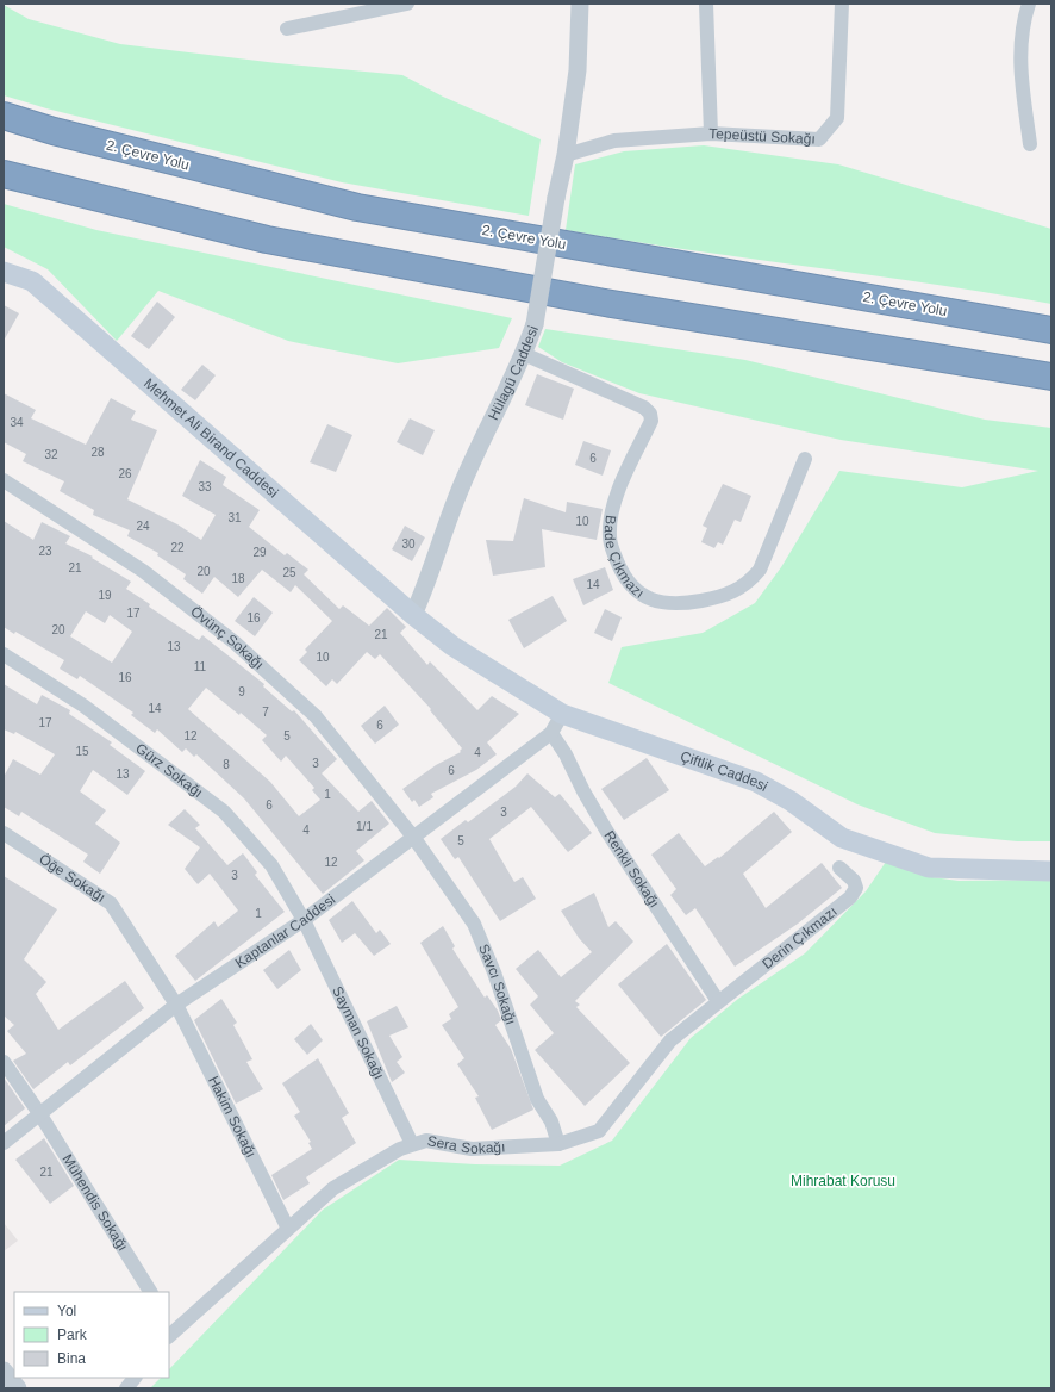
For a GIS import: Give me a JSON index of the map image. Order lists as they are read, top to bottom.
{
  "streets": {
    "highway": ["2. Çevre Yolu"],
    "main road": ["Mehmet Ali Birand Caddesi", "Çiftlik Caddesi"],
    "street": [
      "Tepeüstü Sokağı",
      "Hülagü Caddesi",
      "Bade Çıkmazı",
      "Övünç Sokağı",
      "Gürz Sokağı",
      "Renkli Sokağı",
      "Öḡe Sokağı",
      "Kaptanlar Caddesi",
      "Derin Çıkmazı",
      "Savcı Sokağı",
      "Sayman Sokağı",
      "Hakim Sokağı",
      "Sera Sokağı",
      "Mühendis Sokağı"
    ]
  },
  "crossings": [
    ["Tepeüstü Sokağı", "Hülagü Caddesi"],
    ["Hülagü Caddesi", "Mehmet Ali Birand Caddesi"],
    ["Hülagü Caddesi", "Bade Çıkmazı"],
    ["Hülagü Caddesi", "Çiftlik Caddesi"],
    ["Mehmet Ali Birand Caddesi", "Çiftlik Caddesi"],
    ["Övünç Sokağı", "Kaptanlar Caddesi"],
    ["Övünç Sokağı", "Savcı Sokağı"],
    ["Gürz Sokağı", "Kaptanlar Caddesi"],
    ["Gürz Sokağı", "Sayman Sokağı"],
    ["Çiftlik Caddesi", "Kaptanlar Caddesi"],
    ["Renkli Sokağı", "Kaptanlar Caddesi"],
    ["Renkli Sokağı", "Derin Çıkmazı"],
    ["Renkli Sokağı", "Sera Sokağı"],
    ["Öḡe Sokağı", "Kaptanlar Caddesi"],
    ["Öḡe Sokağı", "Hakim Sokağı"],
    ["Kaptanlar Caddesi", "Savcı Sokağı"],
    ["Kaptanlar Caddesi", "Sayman Sokağı"],
    ["Kaptanlar Caddesi", "Hakim Sokağı"],
    ["Kaptanlar Caddesi", "Mühendis Sokağı"],
    ["Derin Çıkmazı", "Sera Sokağı"],
    ["Savcı Sokağı", "Sera Sokağı"],
    ["Sayman Sokağı", "Sera Sokağı"],
    ["Hakim Sokağı", "Sera Sokağı"]
  ],
  "parks": ["Mihrabat Korusu"],
  "house_numbers": [
    "34",
    "28",
    "32",
    "6",
    "26",
    "33",
    "31",
    "10",
    "24",
    "30",
    "22",
    "23",
    "29",
    "21",
    "20",
    "25",
    "18",
    "14",
    "19",
    "17",
    "16",
    "20",
    "21",
    "13",
    "10",
    "11",
    "16",
    "9",
    "14",
    "7",
    "17",
    "6",
    "12",
    "5",
    "15",
    "4",
    "3",
    "8",
    "6",
    "13",
    "1",
    "6",
    "3",
    "1/1",
    "4",
    "5",
    "12",
    "3",
    "1",
    "21"
  ],
  "legend": ["Yol", "Park", "Bina"]
}
